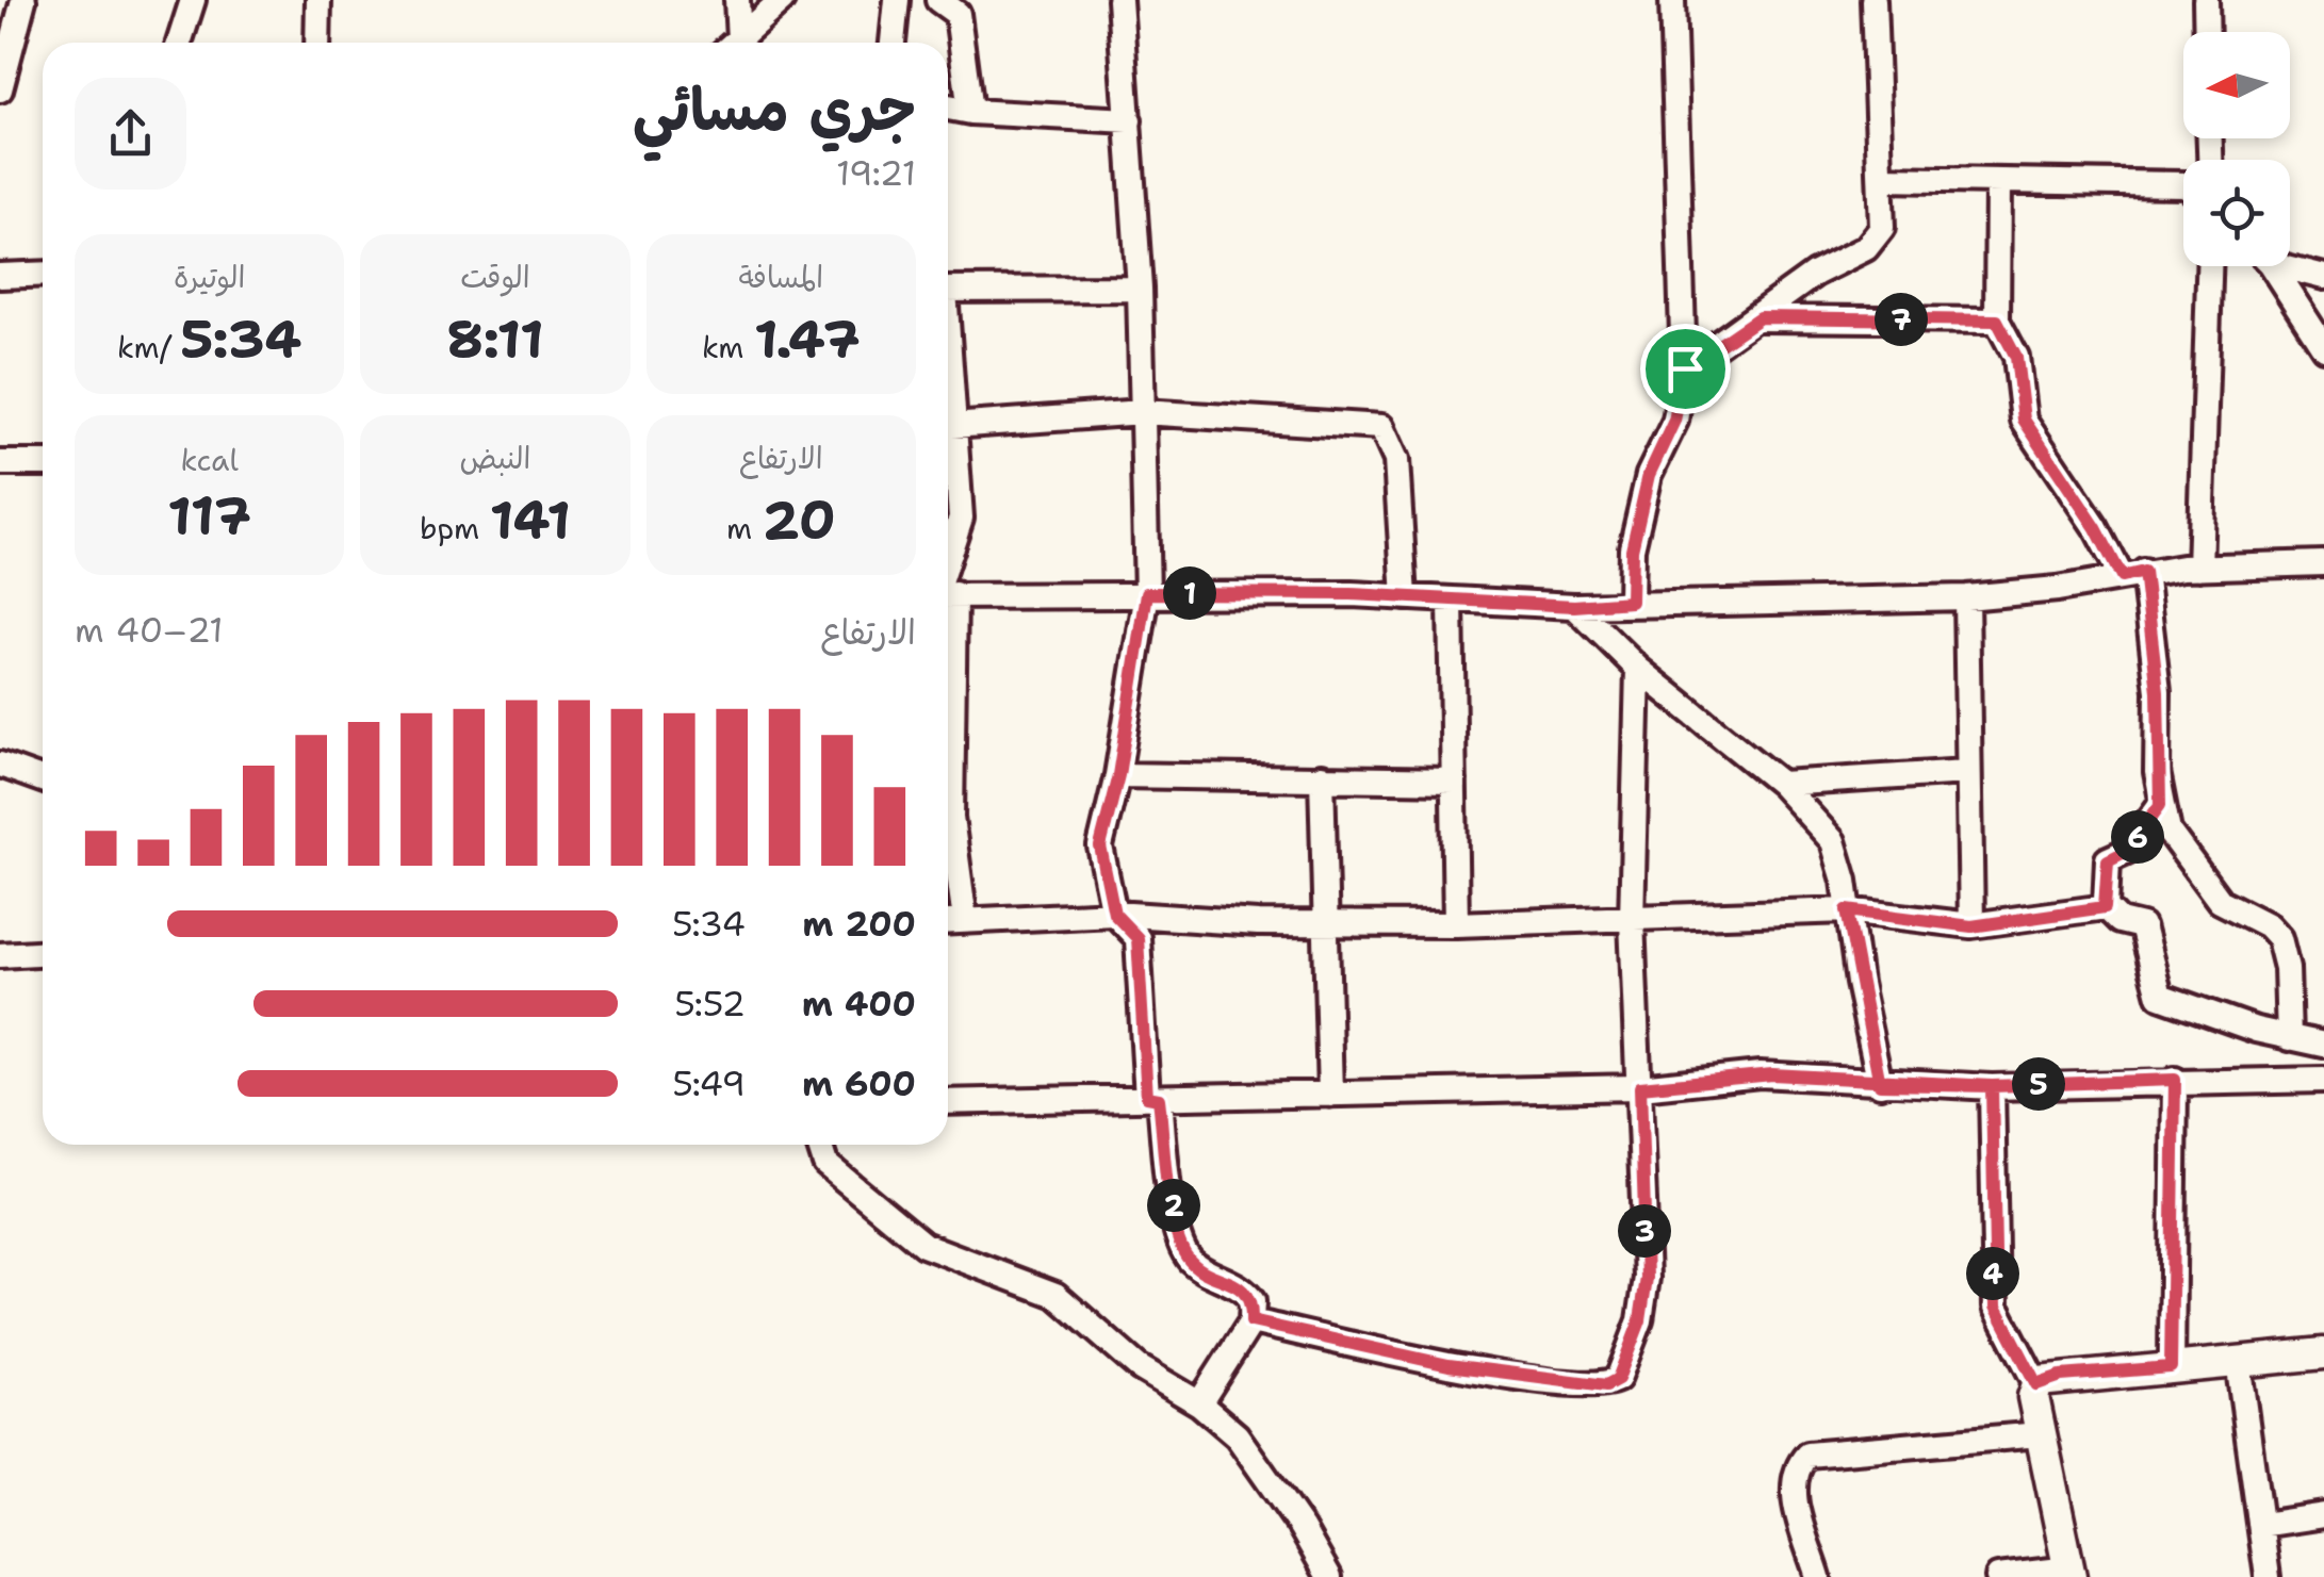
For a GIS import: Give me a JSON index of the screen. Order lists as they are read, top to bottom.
{
  "north": "left",
  "page": {
    "heading": ["جري مسائي", "19:21"],
    "stats": [
      ["المسافة", "1.47 km"],
      ["الوقت", "8:11"],
      ["الوتيرة", "5:34 /km"],
      ["الارتفاع", "20 m"],
      ["النبض", "141 bpm"],
      ["kcal", "117"]
    ],
    "pins": [
      "7",
      "1",
      "6",
      "5",
      "2",
      "3",
      "4"
    ],
    "chart": ["الارتفاع", "21–40 m"],
    "list": [
      {
        "name": "200 m",
        "note": "5:34"
      },
      {
        "name": "400 m",
        "note": "5:52"
      },
      {
        "name": "600 m",
        "note": "5:49"
      }
    ]
  }
}
